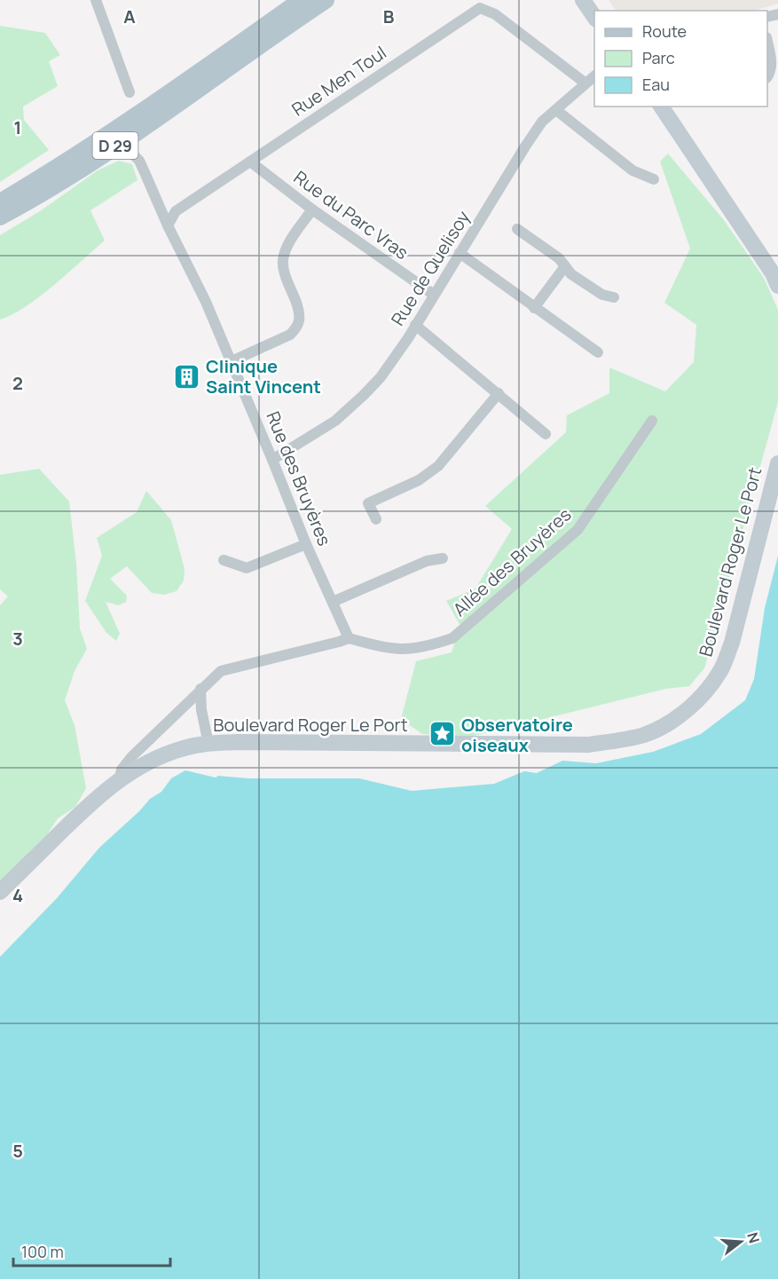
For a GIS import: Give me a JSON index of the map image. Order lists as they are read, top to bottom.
{
  "streets": {
    "main road": ["D 29"],
    "street": [
      "Rue Men Toul",
      "Rue du Parc Vras",
      "Rue de Quelisoy",
      "Rue des Bruyères",
      "Allée des Bruyères",
      "Boulevard Roger Le Port"
    ]
  },
  "crossings": [
    ["Rue Men Toul", "Rue du Parc Vras"],
    ["Rue Men Toul", "Rue de Quelisoy"],
    ["Rue Men Toul", "Rue des Bruyères"],
    ["D 29", "Rue des Bruyères"],
    ["Rue du Parc Vras", "Rue de Quelisoy"],
    ["Rue de Quelisoy", "Rue des Bruyères"],
    ["Rue des Bruyères", "Allée des Bruyères"]
  ],
  "places": {
    "building": ["Clinique Saint Vincent"],
    "place": ["Observatoire oiseaux"]
  },
  "legend": ["Route", "Parc", "Eau"],
  "scale_bar": "100 m",
  "north": "right",
  "grid": {
    "columns": ["A", "B"],
    "rows": [
      "1",
      "2",
      "3",
      "4",
      "5"
    ]
  }
}
